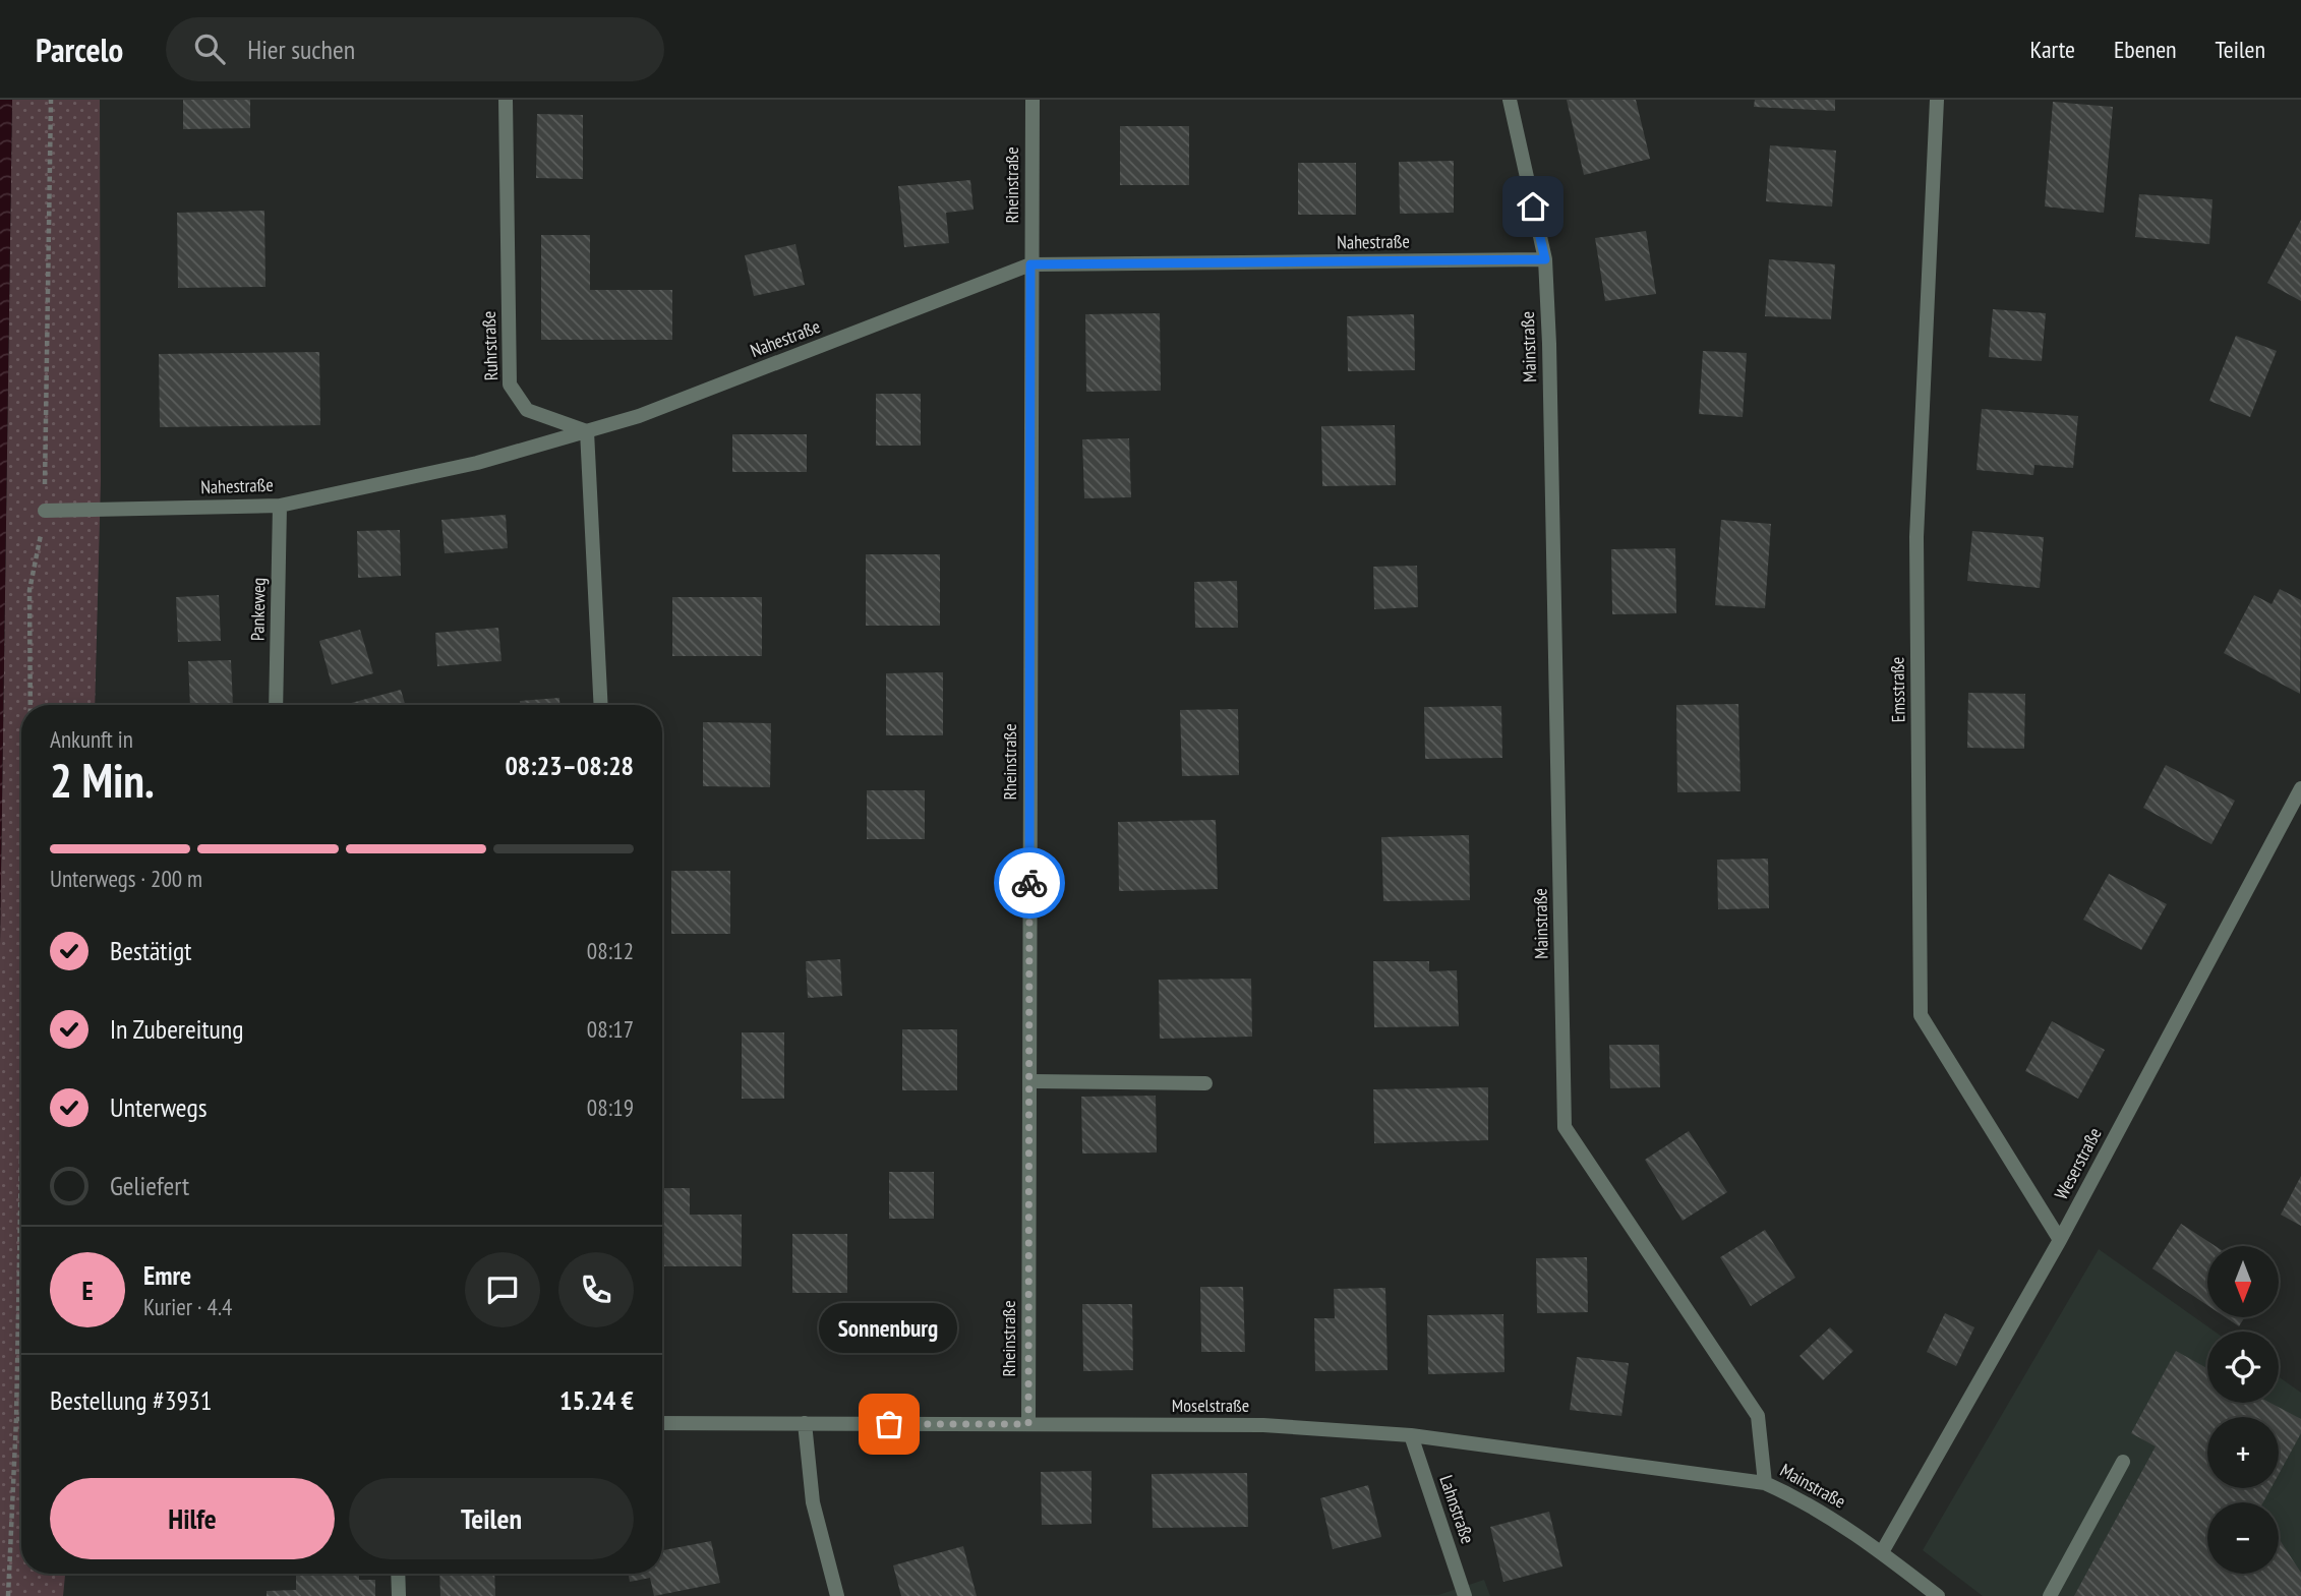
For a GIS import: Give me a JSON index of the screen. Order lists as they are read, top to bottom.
{
  "streets": {
    "street": [
      "Rheinstraße",
      "Nahestraße",
      "Ruhrstraße",
      "Mainstraße",
      "Pankeweg",
      "Emsstraße",
      "Weserstraße",
      "Moselstraße",
      "Lahnstraße"
    ]
  },
  "crossings": [
    ["Rheinstraße", "Nahestraße"],
    ["Rheinstraße", "Moselstraße"],
    ["Nahestraße", "Ruhrstraße"],
    ["Nahestraße", "Mainstraße"],
    ["Nahestraße", "Pankeweg"],
    ["Mainstraße", "Weserstraße"],
    ["Mainstraße", "Moselstraße"],
    ["Emsstraße", "Weserstraße"],
    ["Moselstraße", "Lahnstraße"]
  ],
  "places": ["Sonnenburg"],
  "north": "bottom",
  "page": {
    "header": "Parcelo",
    "search": "Hier suchen",
    "nav": ["Karte", "Ebenen", "Teilen"],
    "heading": ["2 Min.", "Ankunft in", "08:23–08:28"],
    "panel": [
      "Emre",
      "Kurier · 4.4",
      "Bestellung #3931",
      "15.24 €"
    ],
    "bar": "Unterwegs · 200 m",
    "list": [
      ["Bestätigt", "08:12"],
      ["In Zubereitung", "08:17"],
      ["Unterwegs", "08:19"],
      "Geliefert"
    ],
    "map_buttons": ["+", "−"],
    "round": "E",
    "bubble": "Sonnenburg",
    "buttons": ["Hilfe", "Teilen"]
  }
}
